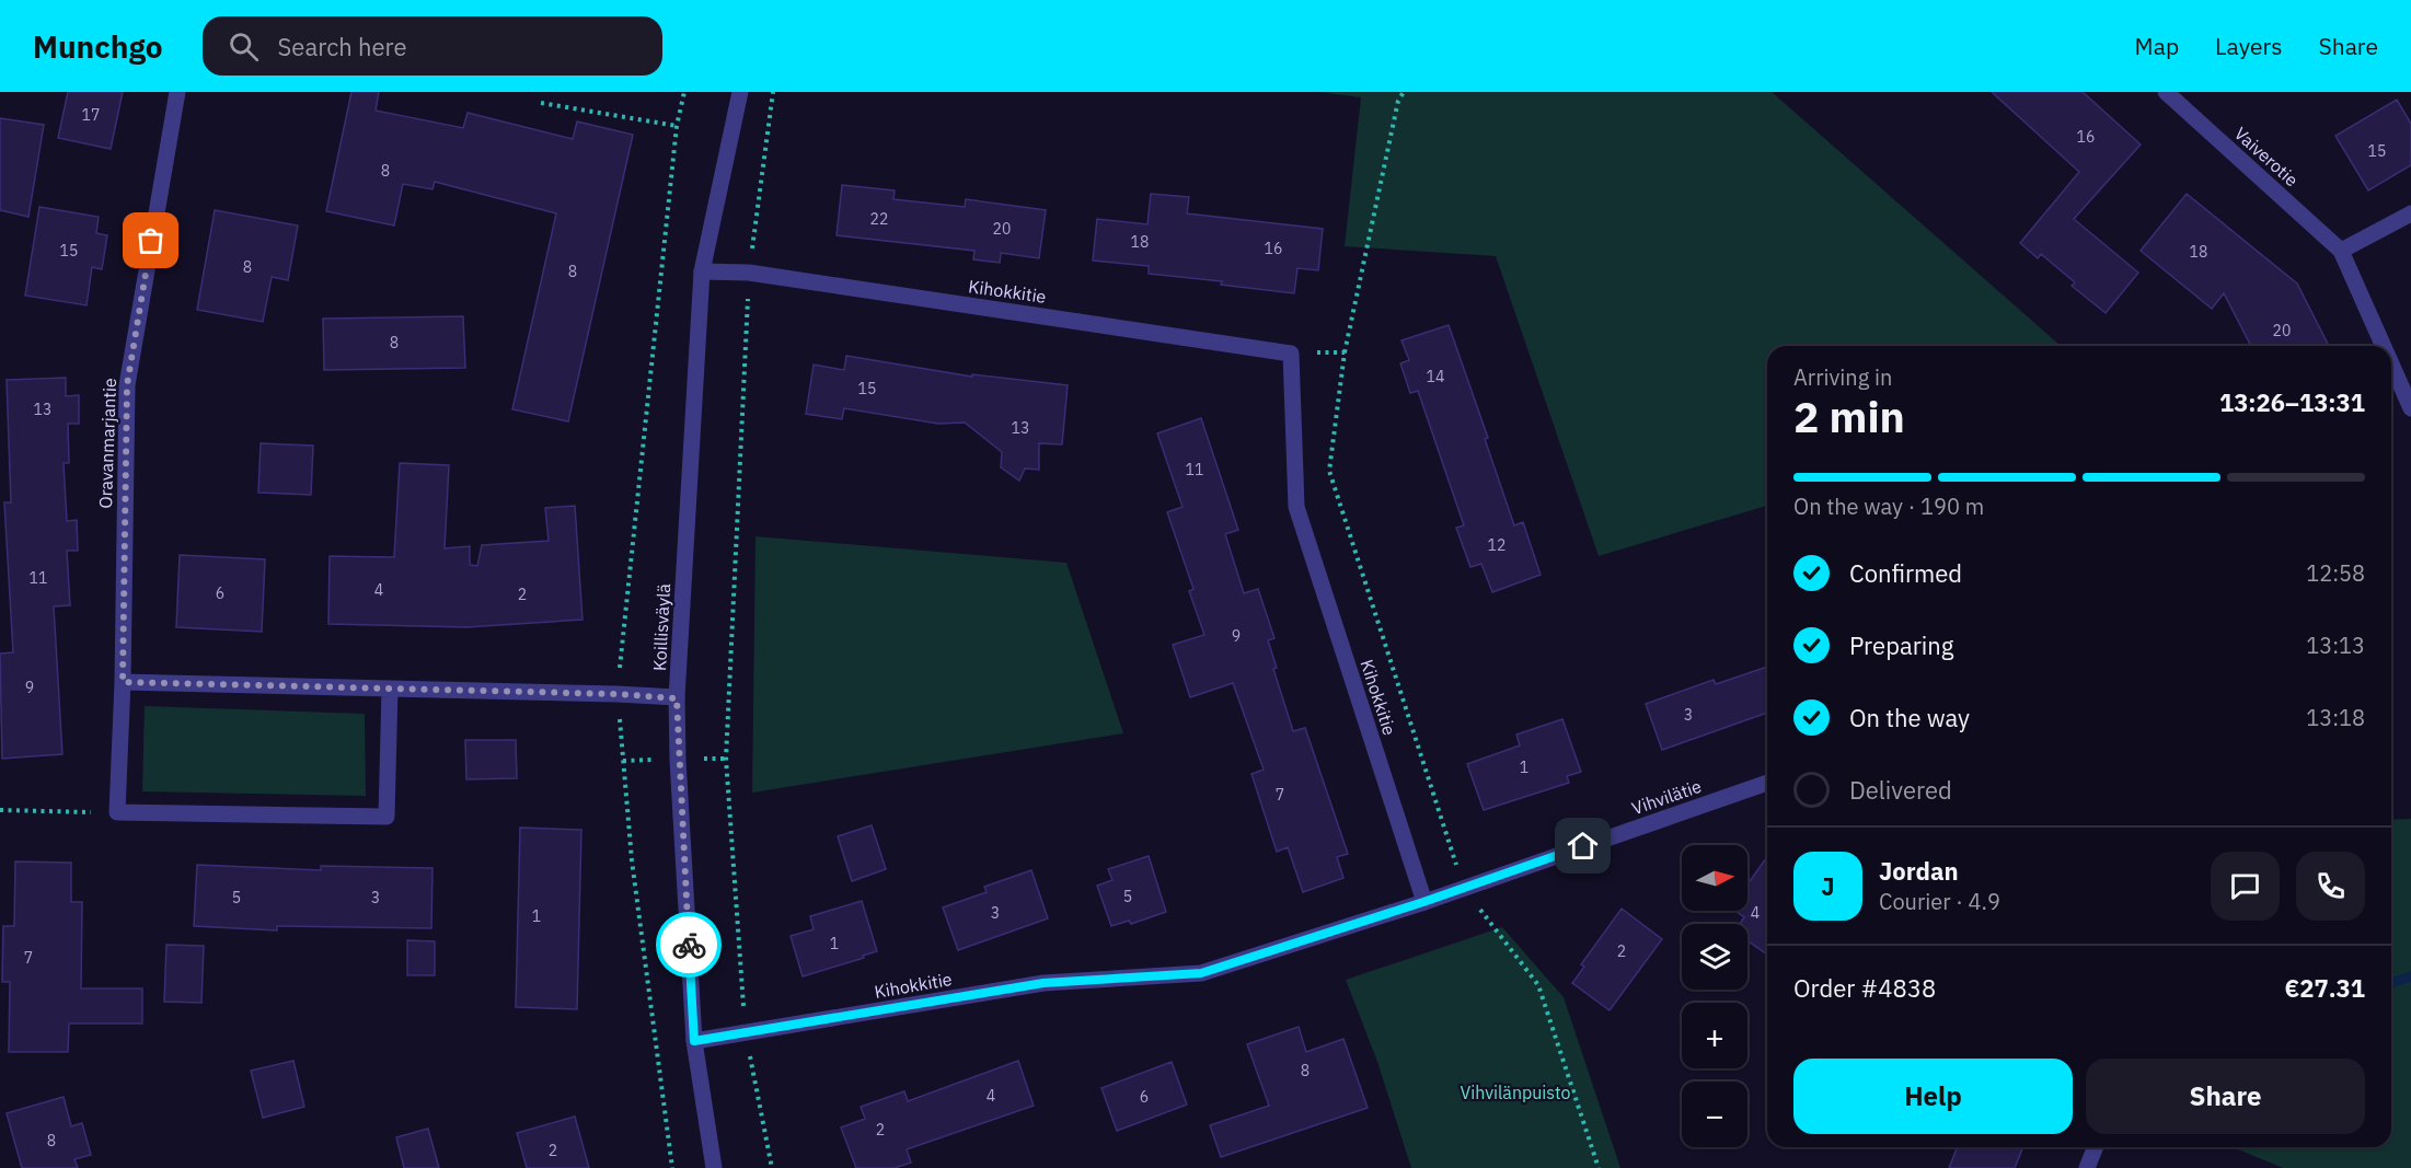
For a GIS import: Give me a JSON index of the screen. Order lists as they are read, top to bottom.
{
  "streets": {
    "street": [
      "Vaiverotie",
      "Kihokkitie",
      "Oravanmarjantie",
      "Koillisväylä",
      "Vihvilätie"
    ]
  },
  "crossings": [
    ["Kihokkitie", "Koillisväylä"],
    ["Kihokkitie", "Vihvilätie"]
  ],
  "parks": ["Vihvilänpuisto"],
  "house_numbers": [
    "17",
    "16",
    "15",
    "8",
    "22",
    "20",
    "18",
    "16",
    "15",
    "18",
    "8",
    "8",
    "20",
    "8",
    "14",
    "15",
    "13",
    "13",
    "11",
    "12",
    "11",
    "4",
    "6",
    "2",
    "9",
    "9",
    "3",
    "1",
    "7",
    "5",
    "5",
    "3",
    "3",
    "4",
    "1",
    "1",
    "2",
    "7",
    "8",
    "4",
    "6",
    "2",
    "8",
    "2"
  ],
  "north": "right",
  "page": {
    "header": "Munchgo",
    "search": "Search here",
    "nav": ["Map", "Layers", "Share"],
    "heading": ["2 min", "Arriving in", "13:26–13:31"],
    "panel": [
      "Jordan",
      "Courier · 4.9",
      "Order #4838",
      "€27.31"
    ],
    "bar": "On the way · 190 m",
    "list": [
      ["Confirmed", "12:58"],
      ["Preparing", "13:13"],
      ["On the way", "13:18"],
      "Delivered"
    ],
    "map_buttons": ["+", "−"],
    "round": "J",
    "buttons": ["Help", "Share"]
  }
}
